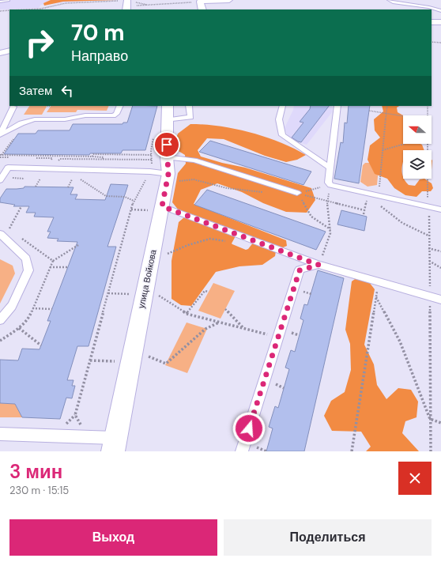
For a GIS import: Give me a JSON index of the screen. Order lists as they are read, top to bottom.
{
  "streets": {
    "street": ["улица Войкова"]
  },
  "north": "left",
  "page": {
    "turn": ["70 m", "Направо"],
    "then": "Затем",
    "heading": ["3 мин", "230 m · 15:15"],
    "buttons": ["Выход", "Поделиться"]
  }
}
